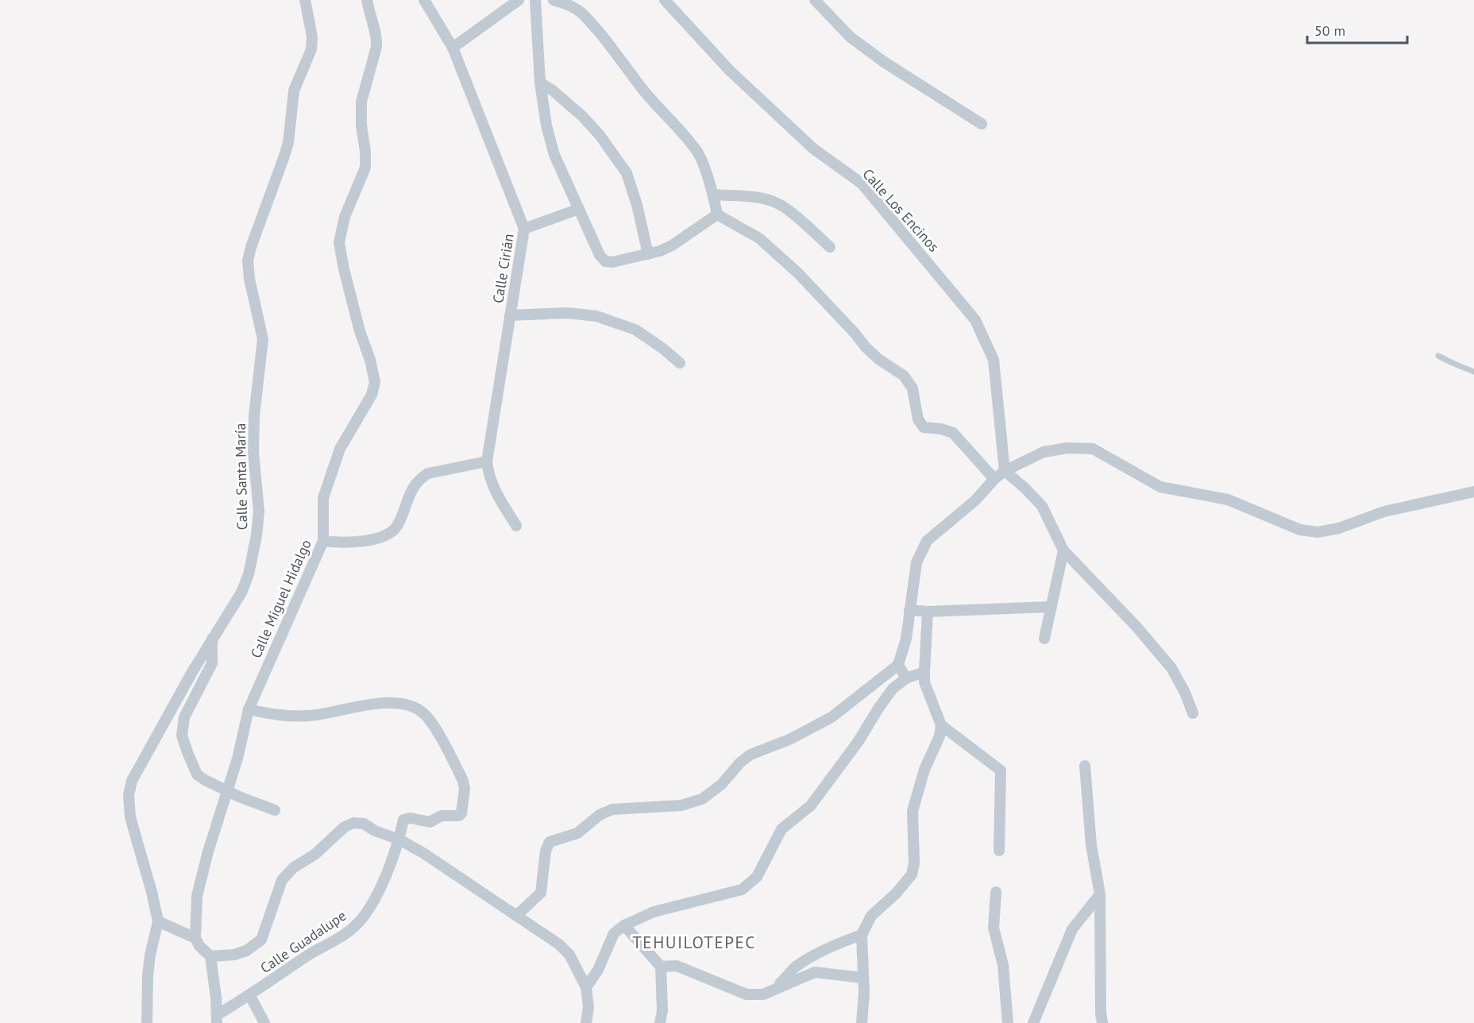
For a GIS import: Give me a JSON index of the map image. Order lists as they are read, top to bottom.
{
  "streets": {
    "street": [
      "Calle Los Encinos",
      "Calle Cirián",
      "Calle Santa María",
      "Calle Miguel Hidalgo",
      "Calle Guadalupe"
    ]
  },
  "crossings": [
    ["Calle Miguel Hidalgo", "Calle Guadalupe"]
  ],
  "districts": ["TEHUILOTEPEC"],
  "scale_bar": "50 m"
}
